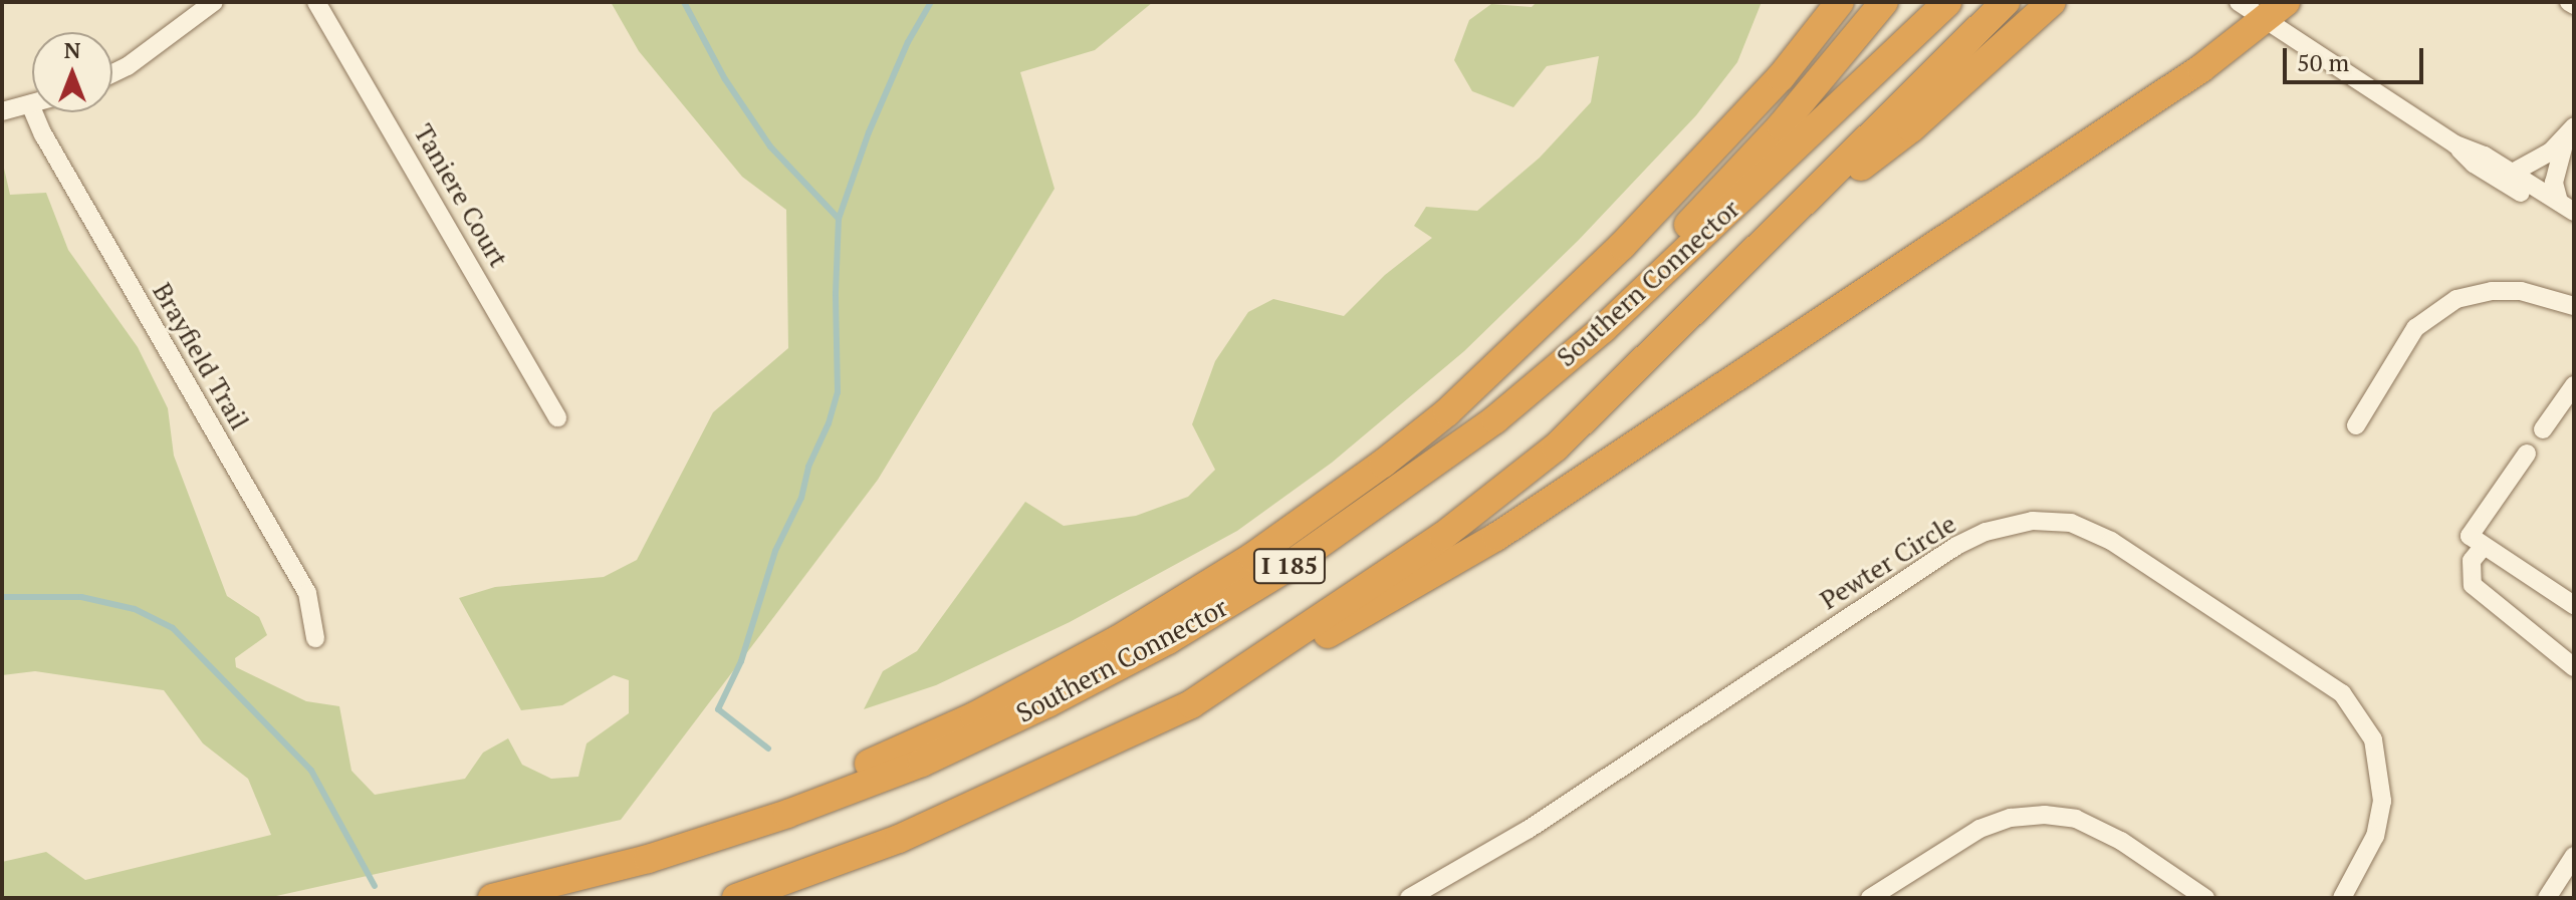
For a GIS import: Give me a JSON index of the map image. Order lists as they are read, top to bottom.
{
  "streets": {
    "highway": ["Southern Connector", "I 185"],
    "street": ["Taniere Court", "Brayfield Trail", "Pewter Circle"]
  },
  "scale_bar": "50 m",
  "north": "top"
}
